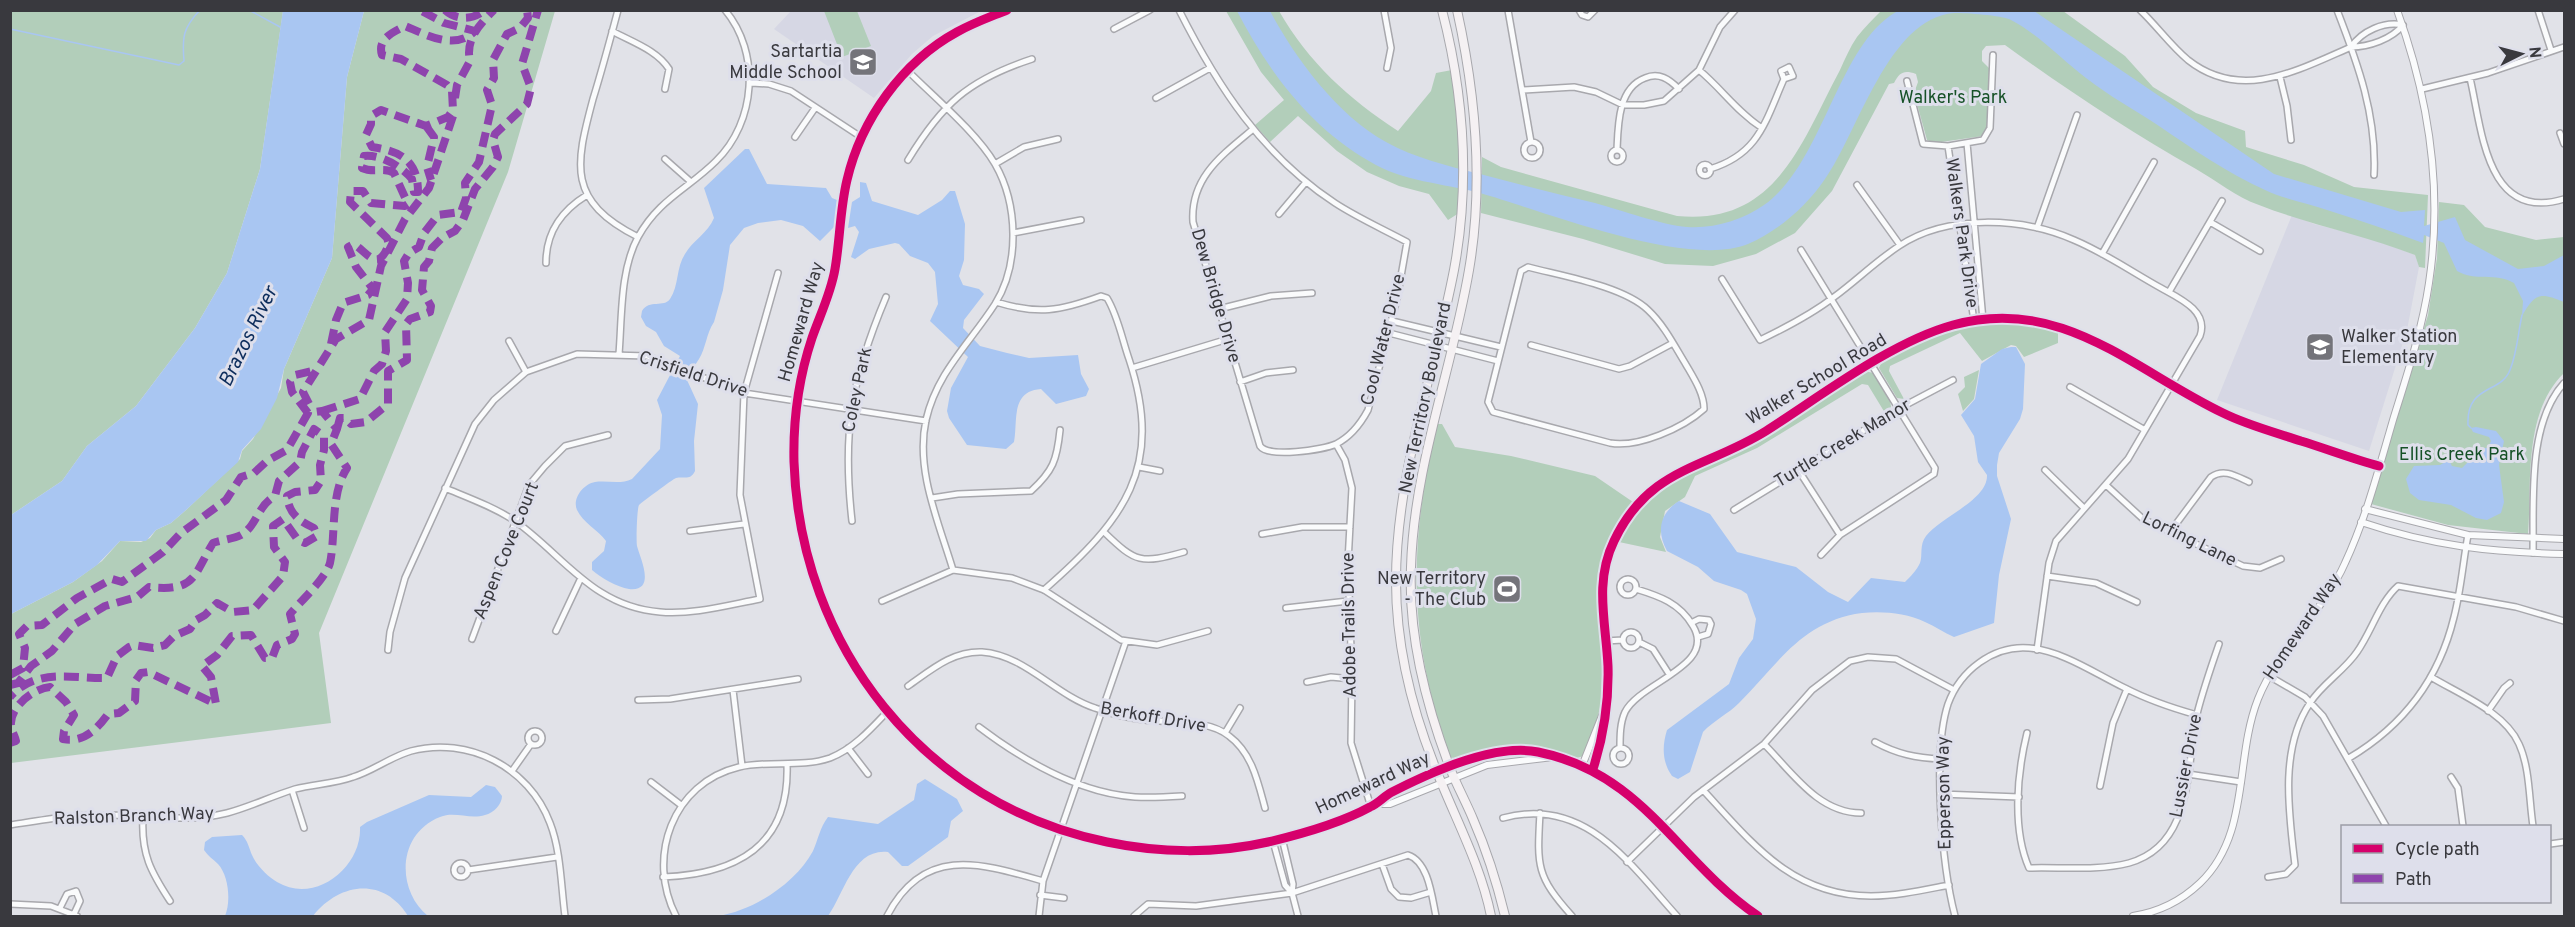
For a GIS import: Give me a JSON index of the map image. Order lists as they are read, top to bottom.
{
  "streets": {
    "main road": ["New Territory Boulevard"],
    "street": [
      "Walkers Park Drive",
      "Dew Bridge Drive",
      "Homeward Way",
      "Cool Water Drive",
      "Crisfield Drive",
      "Walker School Road",
      "Coley Park",
      "Turtle Creek Manor",
      "Lorfing Lane",
      "Aspen Cove Court",
      "Adobe Trails Drive",
      "Berkoff Drive",
      "Lussier Drive",
      "Epperson Way",
      "Ralston Branch Way"
    ]
  },
  "crossings": [
    ["Walkers Park Drive", "Walker School Road"],
    ["Dew Bridge Drive", "Cool Water Drive"],
    ["Homeward Way", "Crisfield Drive"],
    ["Homeward Way", "Walker School Road"],
    ["Homeward Way", "New Territory Boulevard"],
    ["Homeward Way", "Adobe Trails Drive"],
    ["Cool Water Drive", "Adobe Trails Drive"],
    ["Crisfield Drive", "Coley Park"],
    ["Lussier Drive", "Epperson Way"]
  ],
  "water": ["Brazos River"],
  "parks": ["Walker's Park", "Ellis Creek Park"],
  "places": {
    "school or university": ["Sartartia Middle School", "Walker Station Elementary"],
    "sports": ["New Territory - The Club"]
  },
  "legend": ["Cycle path", "Path"],
  "north": "right"
}
